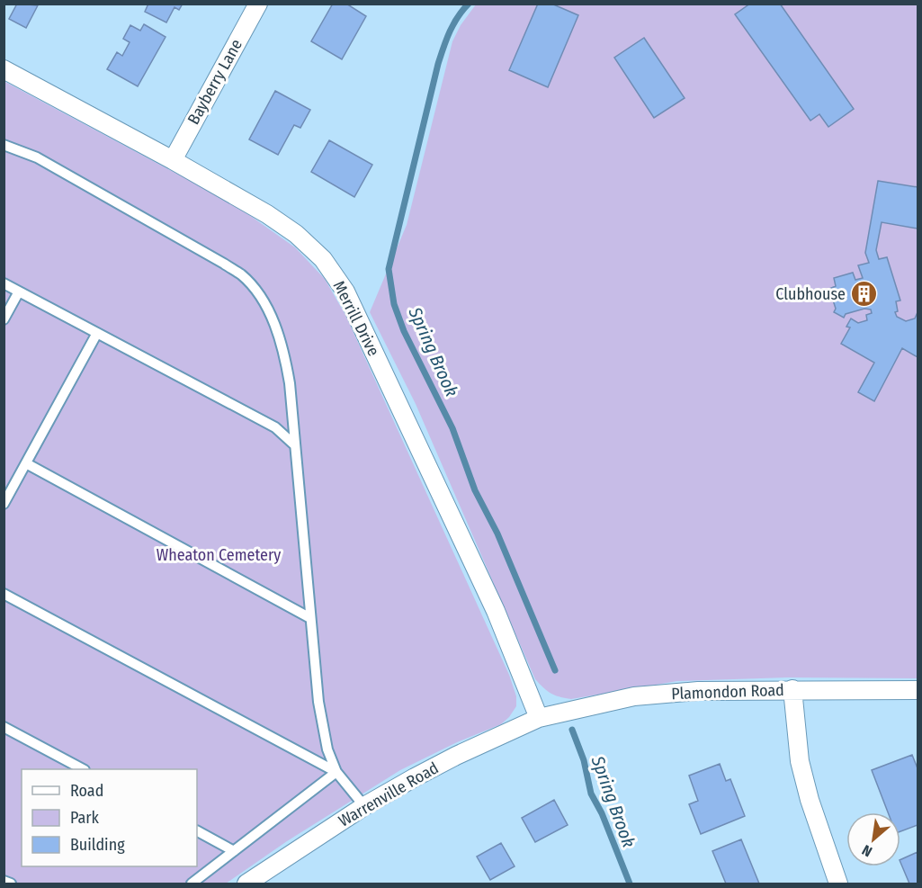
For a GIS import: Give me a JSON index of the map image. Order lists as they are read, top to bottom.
{
  "streets": {
    "street": [
      "Bayberry Lane",
      "Merrill Drive",
      "Plamondon Road",
      "Warrenville Road"
    ]
  },
  "crossings": [
    ["Bayberry Lane", "Merrill Drive"],
    ["Merrill Drive", "Plamondon Road"],
    ["Merrill Drive", "Warrenville Road"],
    ["Plamondon Road", "Warrenville Road"]
  ],
  "water": ["Spring Brook"],
  "parks": ["Wheaton Cemetery"],
  "places": {
    "building": ["Clubhouse"]
  },
  "legend": ["Road", "Park", "Building"],
  "north": "bottom left"
}
